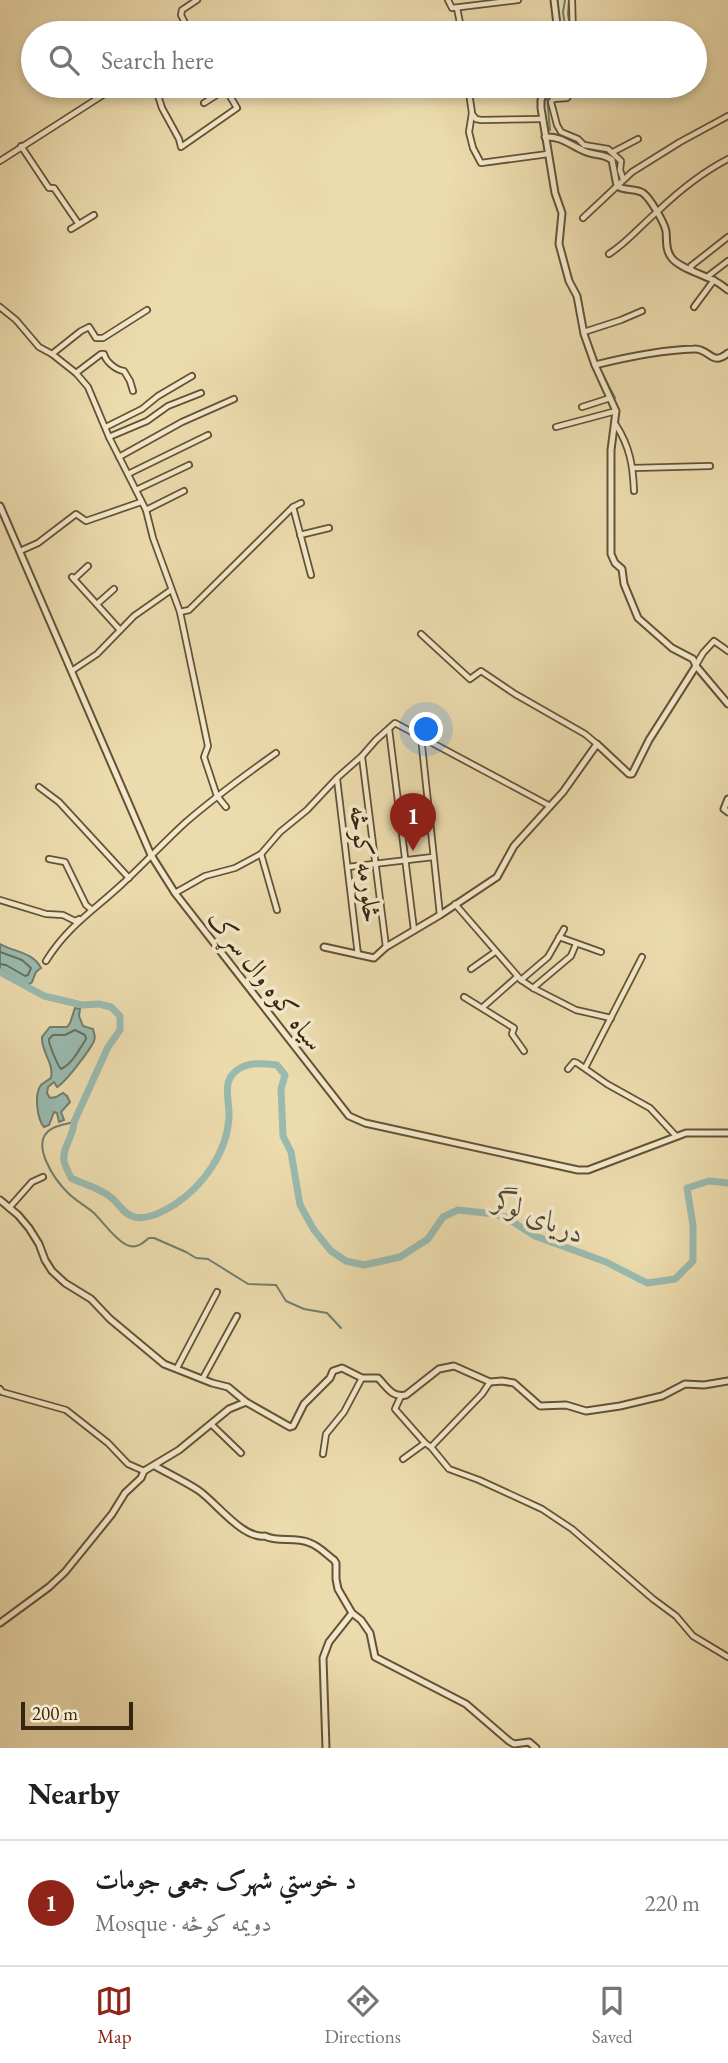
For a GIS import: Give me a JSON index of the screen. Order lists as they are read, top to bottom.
{
  "streets": {
    "street": ["څلورمه کوڅه", "سیاه کوه وال سړک"]
  },
  "water": ["دریای لوگر"],
  "scale_bar": "200 m",
  "page": {
    "search": "Search here",
    "pins": "1",
    "scale": "200 m",
    "heading": "Nearby",
    "list": [
      {
        "mark": "1",
        "name": "د خوستي شهرک جمعی جومات",
        "note": "Mosque · دویمه کوڅه",
        "value": "220 m"
      }
    ],
    "nav": ["Map", "Directions", "Saved"]
  }
}
